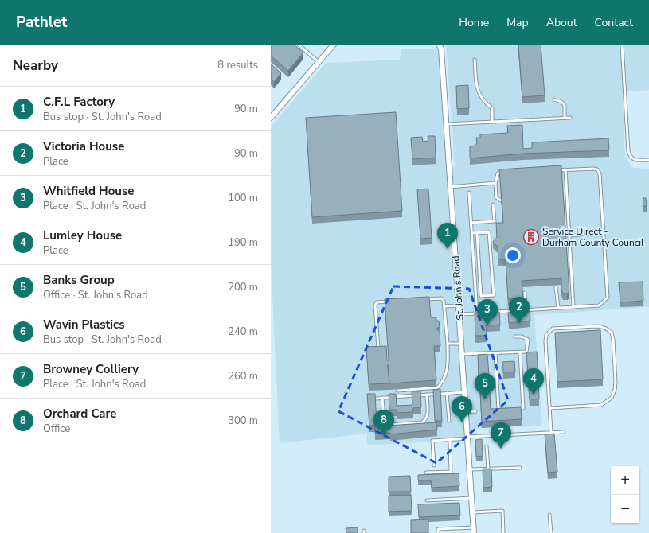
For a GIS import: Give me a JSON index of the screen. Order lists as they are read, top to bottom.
{
  "streets": {
    "street": ["St. John's Road"]
  },
  "places": {
    "building": ["Service Direct - Durham County Council"]
  },
  "page": {
    "header": "Pathlet",
    "nav": [
      "Home",
      "Map",
      "About",
      "Contact"
    ],
    "heading": ["Nearby", "8 results"],
    "list": [
      {
        "mark": "1",
        "name": "C.F.L Factory",
        "note": "Bus stop · St. John's Road",
        "value": "90 m"
      },
      {
        "mark": "2",
        "name": "Victoria House",
        "note": "Place",
        "value": "90 m"
      },
      {
        "mark": "3",
        "name": "Whitfield House",
        "note": "Place · St. John's Road",
        "value": "100 m"
      },
      {
        "mark": "4",
        "name": "Lumley House",
        "note": "Place",
        "value": "190 m"
      },
      {
        "mark": "5",
        "name": "Banks Group",
        "note": "Office · St. John's Road",
        "value": "200 m"
      },
      {
        "mark": "6",
        "name": "Wavin Plastics",
        "note": "Bus stop · St. John's Road",
        "value": "240 m"
      },
      {
        "mark": "7",
        "name": "Browney Colliery",
        "note": "Place · St. John's Road",
        "value": "260 m"
      },
      {
        "mark": "8",
        "name": "Orchard Care",
        "note": "Office",
        "value": "300 m"
      }
    ],
    "pins": [
      "1",
      "2",
      "3",
      "4",
      "5",
      "6",
      "8",
      "7"
    ],
    "map_buttons": ["+", "−"]
  }
}
